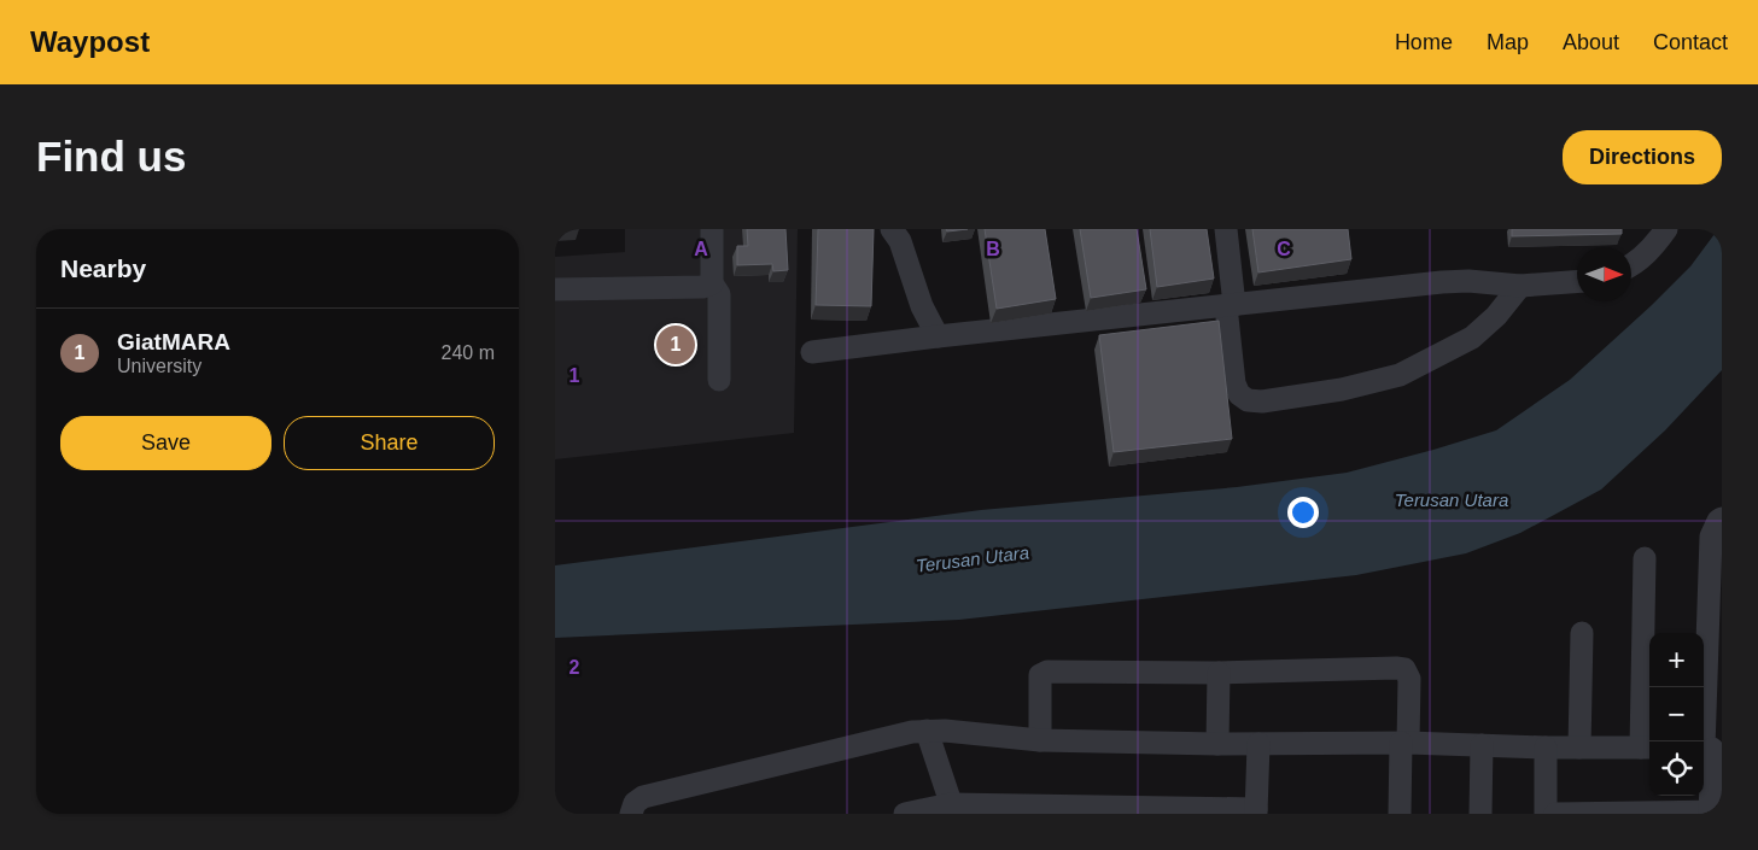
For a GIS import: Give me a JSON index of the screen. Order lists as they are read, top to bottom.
{
  "water": ["Terusan Utara"],
  "north": "right",
  "page": {
    "header": "Waypost",
    "nav": [
      "Home",
      "Map",
      "About",
      "Contact"
    ],
    "buttons": [
      "Directions",
      ["Save", "Share"]
    ],
    "title": "Find us",
    "heading": "Nearby",
    "list": [
      {
        "mark": "1",
        "name": "GiatMARA",
        "note": "University",
        "value": "240 m"
      }
    ],
    "pins": "1",
    "map_buttons": ["+", "−"]
  },
  "grid": {
    "columns": ["A", "B", "C"],
    "rows": ["1", "2"]
  }
}
